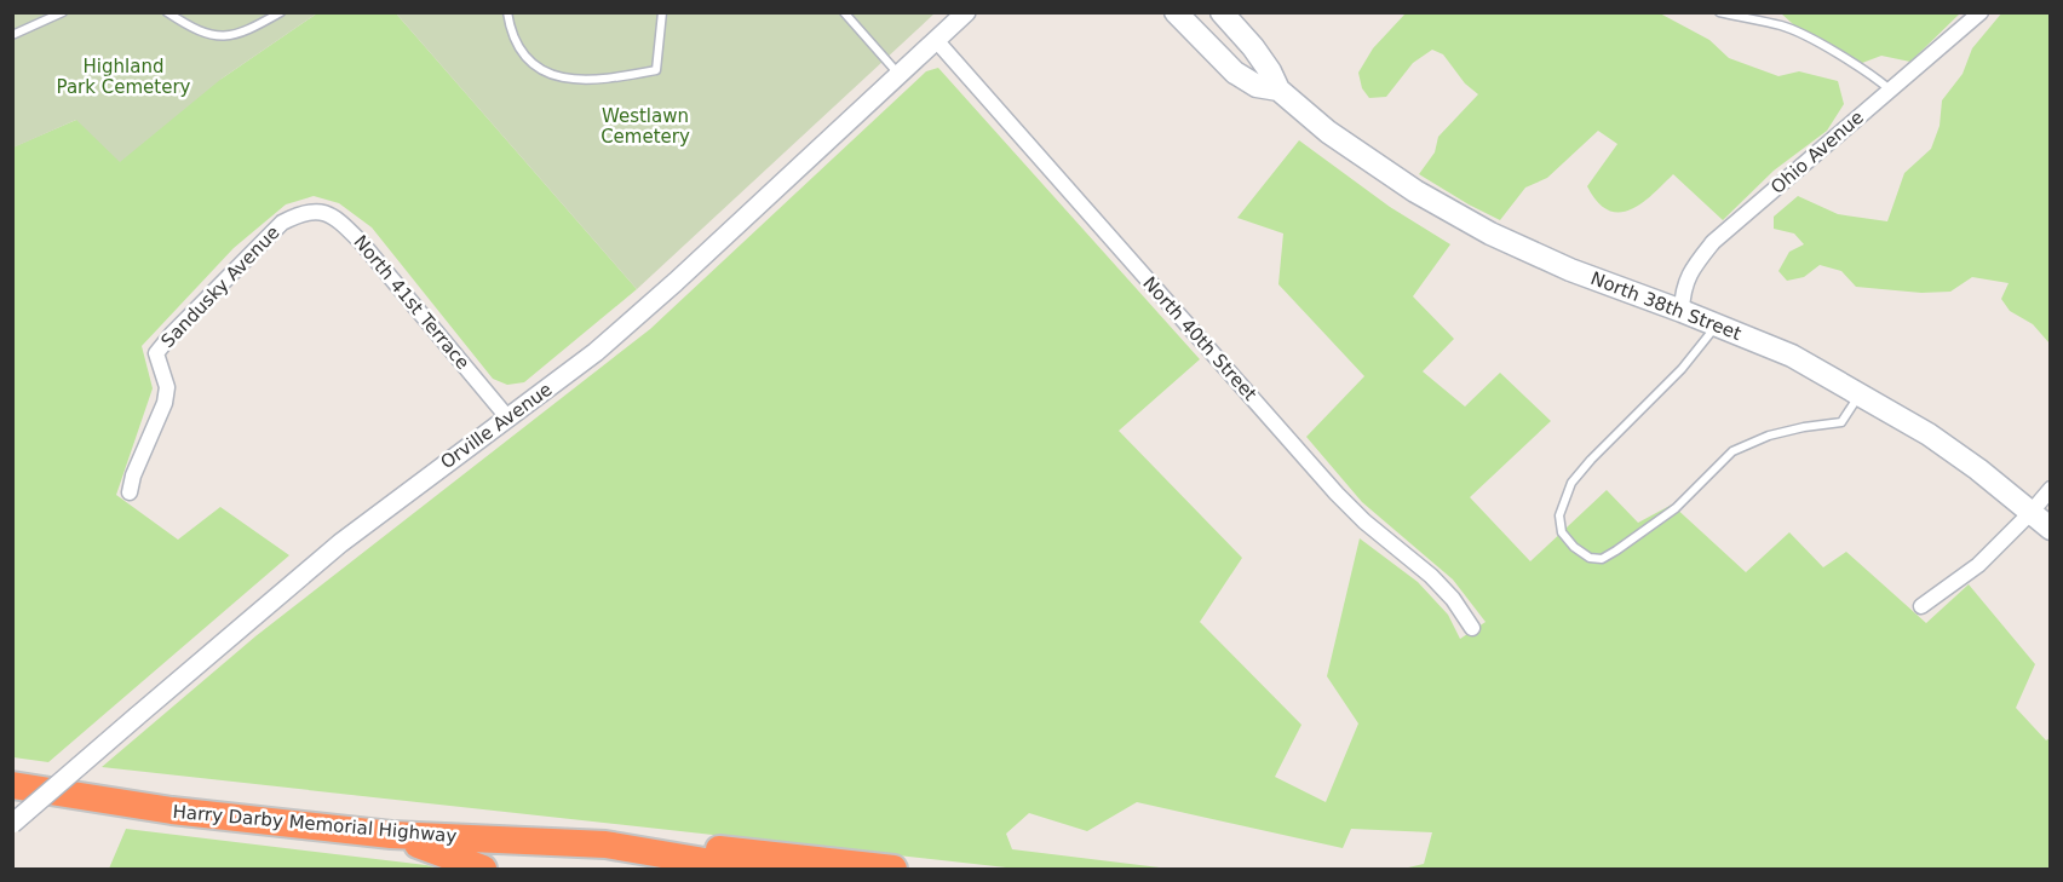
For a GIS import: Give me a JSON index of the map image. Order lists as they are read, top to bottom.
{
  "streets": {
    "highway": ["Harry Darby Memorial Highway"],
    "main road": ["North 38th Street"],
    "street": [
      "Ohio Avenue",
      "Sandusky Avenue",
      "North 41st Terrace",
      "North 40th Street",
      "Orville Avenue"
    ]
  },
  "crossings": [
    ["Ohio Avenue", "North 38th Street"],
    ["Sandusky Avenue", "North 41st Terrace"],
    ["North 41st Terrace", "Orville Avenue"],
    ["North 40th Street", "Orville Avenue"]
  ],
  "parks": ["Highland Park Cemetery", "Westlawn Cemetery"]
}
